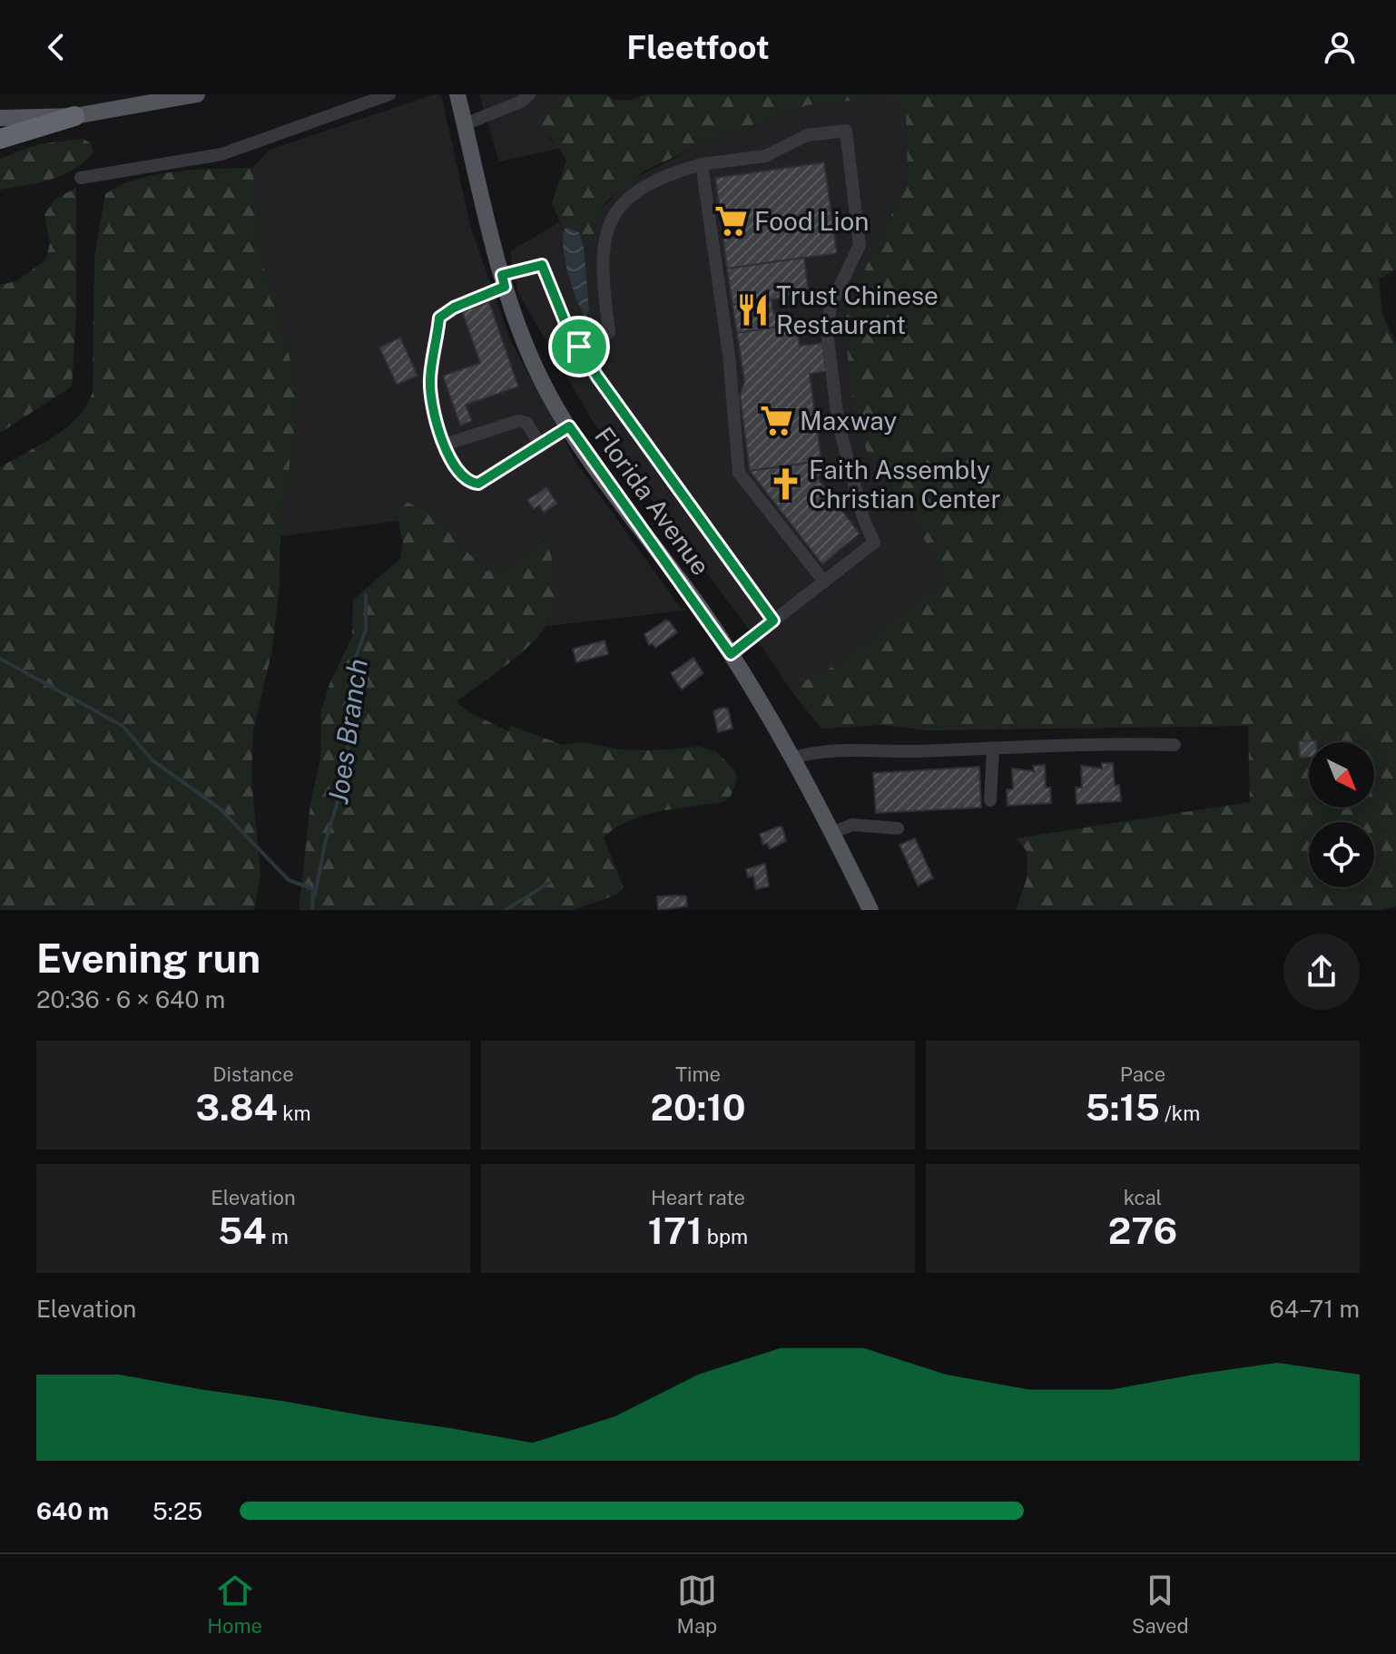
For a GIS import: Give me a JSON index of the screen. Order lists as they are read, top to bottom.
{
  "streets": {
    "main road": ["Florida Avenue"]
  },
  "water": ["Joes Branch"],
  "places": {
    "supermarket": ["Food Lion", "Maxway"],
    "restaurant": ["Trust Chinese Restaurant"],
    "church": ["Faith Assembly Christian Center"]
  },
  "north": "bottom right",
  "page": {
    "header": "Fleetfoot",
    "heading": ["Evening run", "20:36 · 6 × 640 m"],
    "stats": [
      ["Distance", "3.84 km"],
      ["Time", "20:10"],
      ["Pace", "5:15 /km"],
      ["Elevation", "54 m"],
      ["Heart rate", "171 bpm"],
      ["kcal", "276"]
    ],
    "chart": ["Elevation", "64–71 m"],
    "list": [
      {
        "name": "640 m",
        "note": "5:25"
      }
    ],
    "tabs": ["Home", "Map", "Saved"]
  }
}
